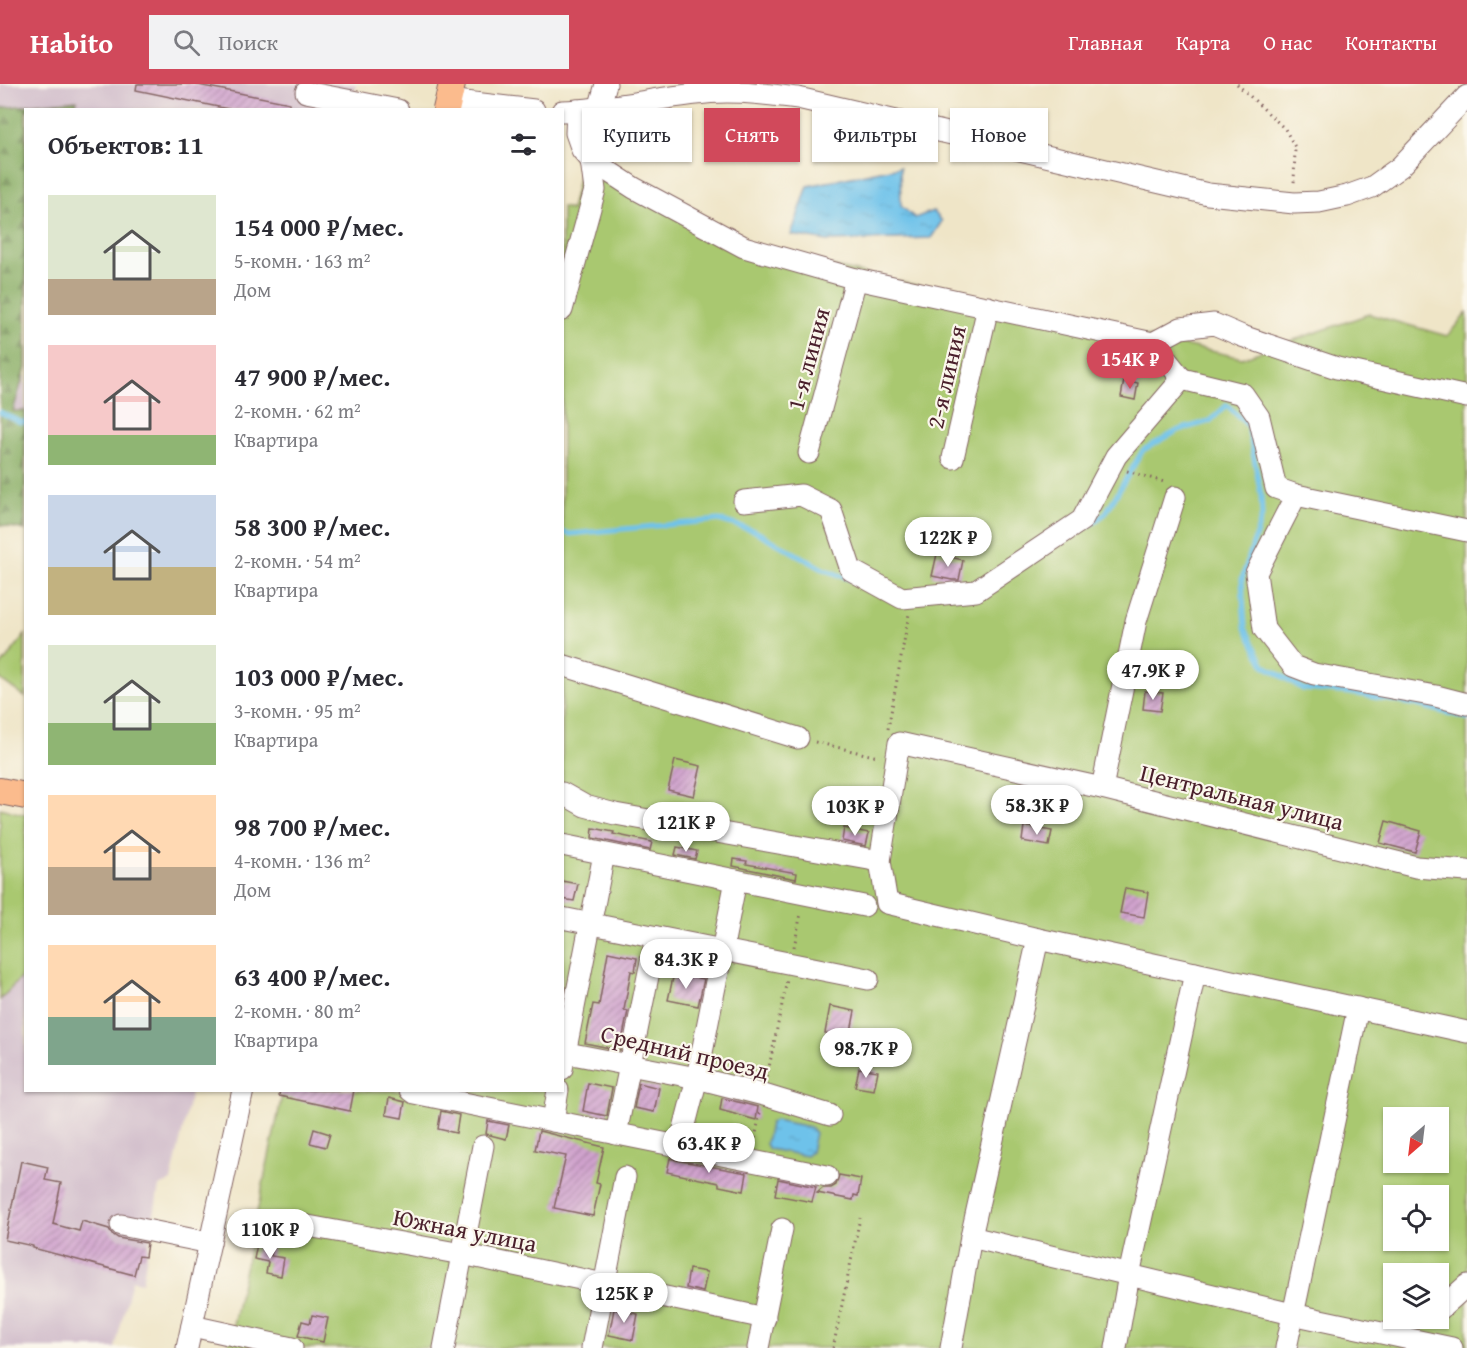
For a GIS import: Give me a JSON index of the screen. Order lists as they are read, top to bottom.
{
  "streets": {
    "street": [
      "1-я линия",
      "2-я линия",
      "Центральная улица",
      "Средний проезд",
      "Южная улица"
    ]
  },
  "north": "bottom left",
  "page": {
    "header": "Habito",
    "search": "Поиск",
    "nav": [
      "Главная",
      "Карта",
      "О нас",
      "Контакты"
    ],
    "chip": [
      "Купить",
      "Снять",
      "Фильтры",
      "Новое"
    ],
    "heading": "Объектов: 11",
    "list": [
      {
        "name": "154 000 ₽/мес.",
        "note": "5-комн. · 163 m² · Дом"
      },
      {
        "name": "47 900 ₽/мес.",
        "note": "2-комн. · 62 m² · Квартира"
      },
      {
        "name": "58 300 ₽/мес.",
        "note": "2-комн. · 54 m² · Квартира"
      },
      {
        "name": "103 000 ₽/мес.",
        "note": "3-комн. · 95 m² · Квартира"
      },
      {
        "name": "98 700 ₽/мес.",
        "note": "4-комн. · 136 m² · Дом"
      },
      {
        "name": "63 400 ₽/мес.",
        "note": "2-комн. · 80 m² · Квартира"
      }
    ],
    "price": [
      "154K ₽",
      "122K ₽",
      "47.9K ₽",
      "58.3K ₽",
      "103K ₽",
      "121K ₽",
      "84.3K ₽",
      "98.7K ₽",
      "63.4K ₽",
      "110K ₽",
      "125K ₽"
    ]
  }
}
